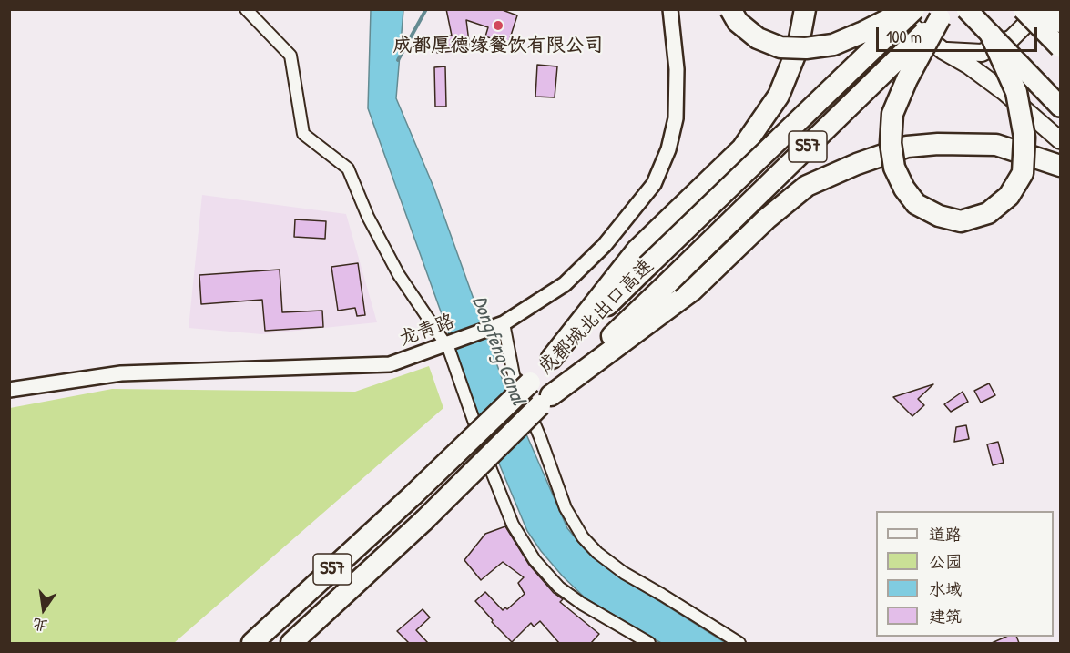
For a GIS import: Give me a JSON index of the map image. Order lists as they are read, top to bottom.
{
  "streets": {
    "highway": ["S57", "成都城北出口高速"],
    "street": ["龙青路"]
  },
  "water": ["Dongfeng Canal"],
  "places": ["成都厚德缘餐饮有限公司"],
  "legend": [
    "道路",
    "公园",
    "水域",
    "建筑"
  ],
  "scale_bar": "100 m",
  "north": "bottom"
}
